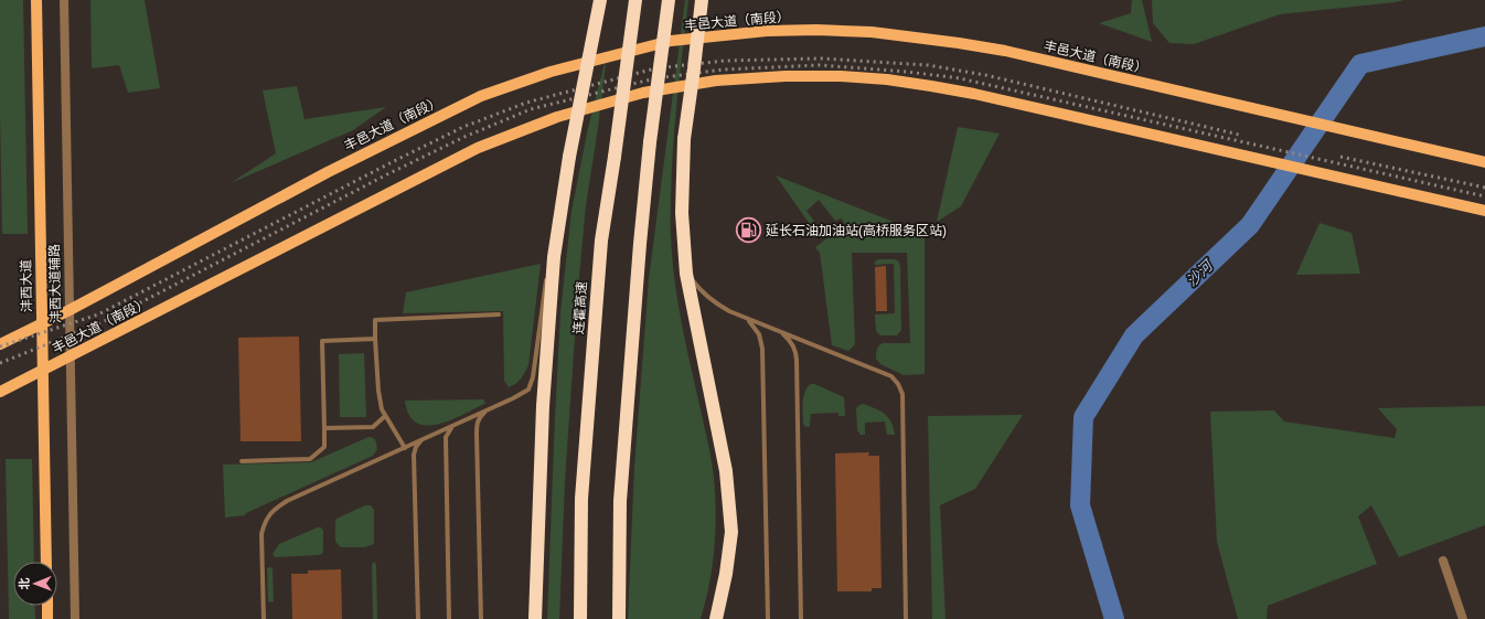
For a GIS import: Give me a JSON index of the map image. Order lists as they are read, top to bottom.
{
  "streets": {
    "highway": ["连霍高速"],
    "main road": ["丰邑大道（南段）", "沣西大道"],
    "street": ["沣西大道辅路"]
  },
  "crossings": [
    ["丰邑大道（南段）", "沣西大道辅路"],
    ["丰邑大道（南段）", "沣西大道"]
  ],
  "water": ["沙河"],
  "places": {
    "fuel station": ["延长石油加油站(高桥服务区站)"]
  },
  "north": "left"
}
